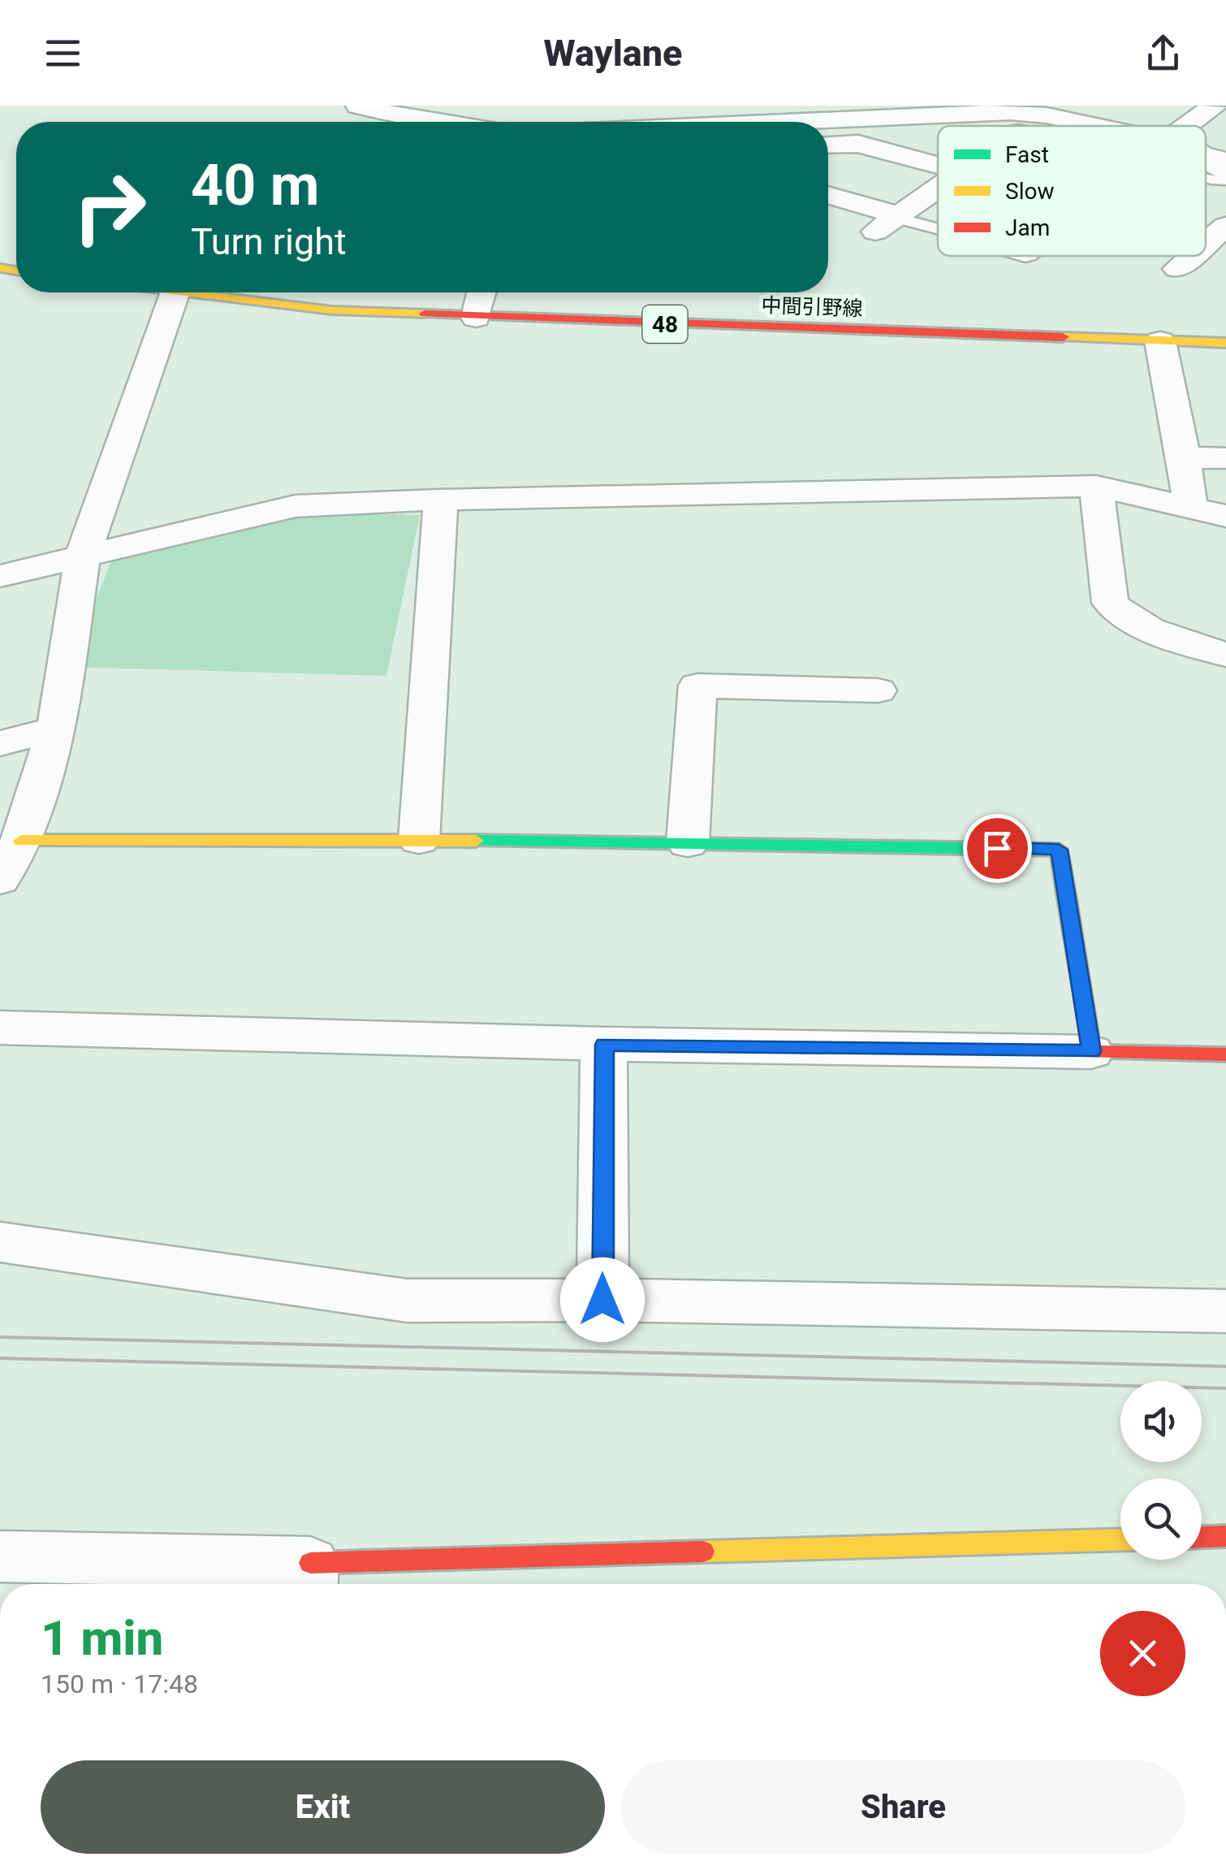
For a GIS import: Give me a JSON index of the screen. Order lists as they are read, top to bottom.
{
  "streets": {
    "street": ["中間引野線", "48"]
  },
  "legend": ["Fast", "Slow", "Jam"],
  "page": {
    "header": "Waylane",
    "turn": ["40 m", "Turn right"],
    "heading": ["1 min", "150 m · 17:48"],
    "buttons": ["Exit", "Share"]
  }
}
